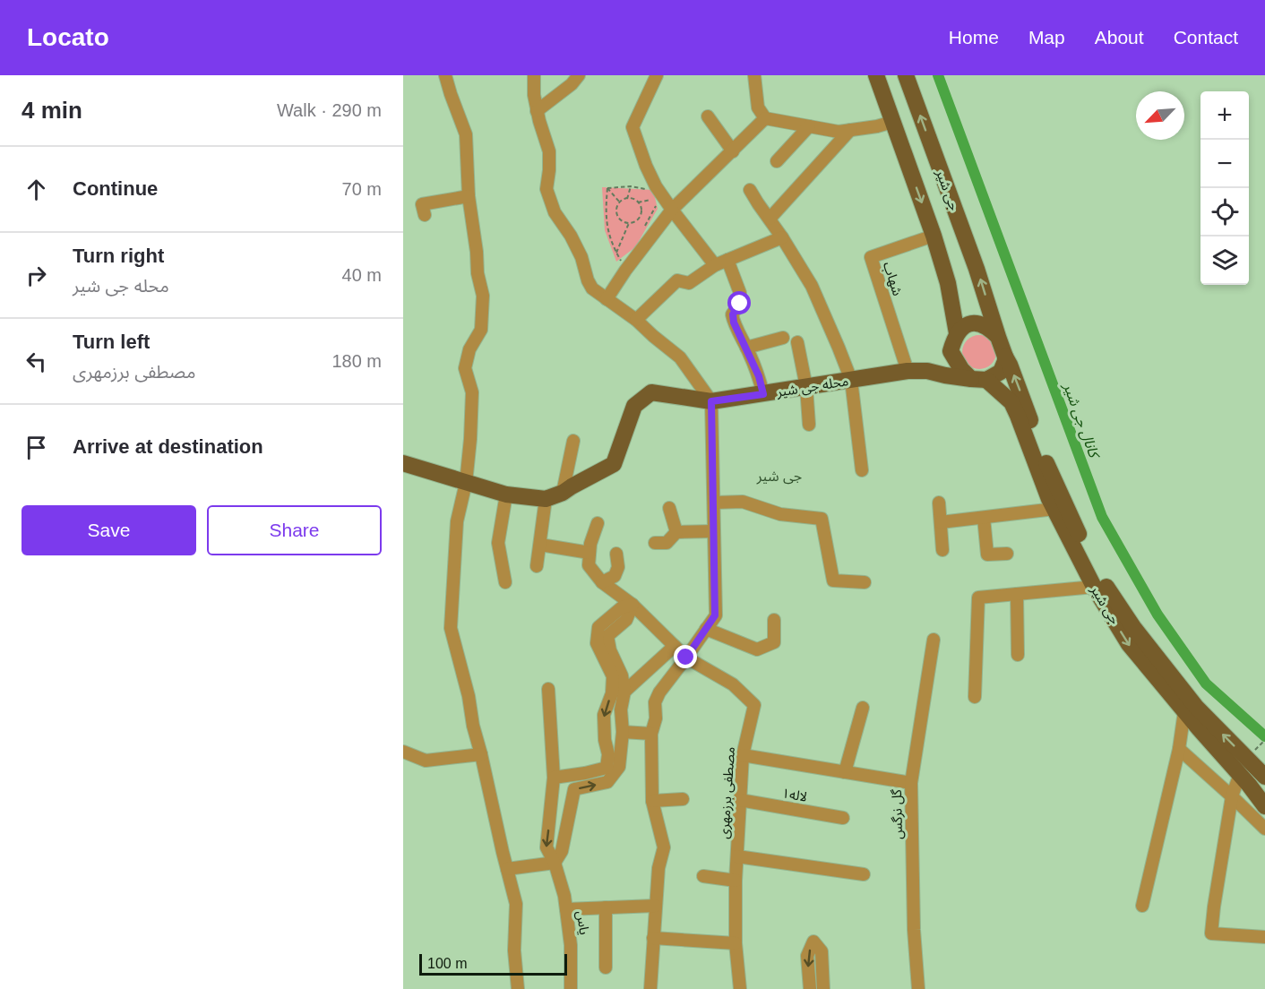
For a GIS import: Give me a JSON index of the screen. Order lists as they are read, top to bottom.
{
  "streets": {
    "main road": ["جی شیر", "محله جی شیر"],
    "street": [
      "شهاب",
      "مصطفی برزمهری",
      "لاله۱",
      "گل نرگس",
      "یاس"
    ]
  },
  "crossings": [
    ["جی شیر", "محله جی شیر"],
    ["شهاب", "محله جی شیر"],
    ["مصطفی برزمهری", "لاله۱"]
  ],
  "districts": ["جی شیر"],
  "water": ["کانال جی شیر"],
  "scale_bar": "100 m",
  "north": "bottom left",
  "page": {
    "header": "Locato",
    "nav": [
      "Home",
      "Map",
      "About",
      "Contact"
    ],
    "heading": ["4 min", "Walk · 290 m"],
    "map_buttons": ["+", "−"],
    "list": [
      ["Continue", "70 m"],
      ["Turn right", "محله جی شیر", "40 m"],
      ["Turn left", "مصطفی برزمهری", "180 m"],
      "Arrive at destination"
    ],
    "buttons": ["Save", "Share"],
    "scale": "100 m"
  }
}
